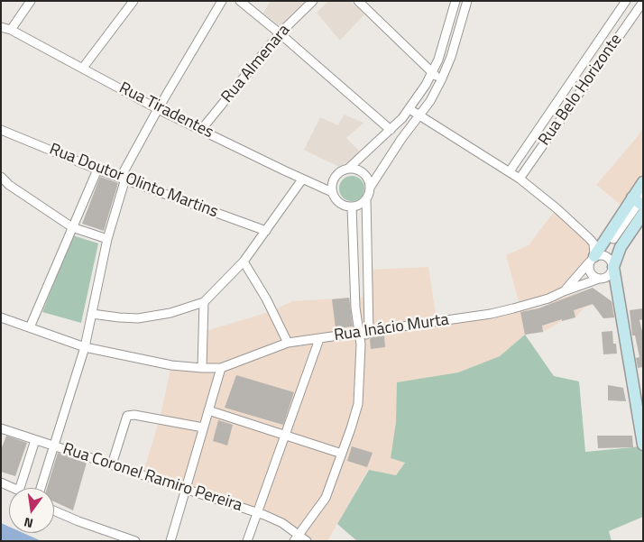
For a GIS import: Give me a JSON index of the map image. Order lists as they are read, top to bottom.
{
  "streets": {
    "street": [
      "Rua Almenara",
      "Rua Belo Horizonte",
      "Rua Tiradentes",
      "Rua Doutor Olinto Martins",
      "Rua Inácio Murta",
      "Rua Coronel Ramiro Pereira"
    ]
  },
  "crossings": [
    ["Rua Almenara", "Rua Tiradentes"]
  ],
  "north": "bottom"
}
